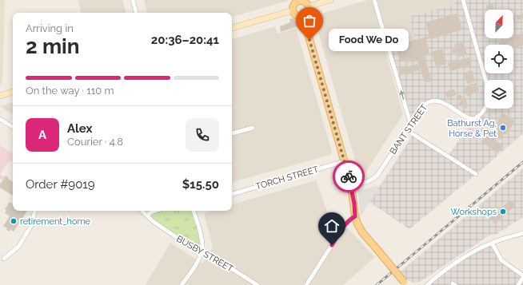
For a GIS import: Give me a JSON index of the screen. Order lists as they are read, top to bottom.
{
  "streets": {
    "street": ["BANT STREET", "TORCH STREET", "BUSBY STREET"]
  },
  "places": [
    "Food We Do",
    "Bathurst Ag, Horse & Pet",
    "Workshops",
    "retirement_home"
  ],
  "north": "top right",
  "page": {
    "heading": ["2 min", "Arriving in", "20:36–20:41"],
    "panel": [
      "Alex",
      "Courier · 4.8",
      "Order #9019",
      "$15.50"
    ],
    "bubble": "Food We Do",
    "bar": "On the way · 110 m",
    "round": "A"
  }
}
